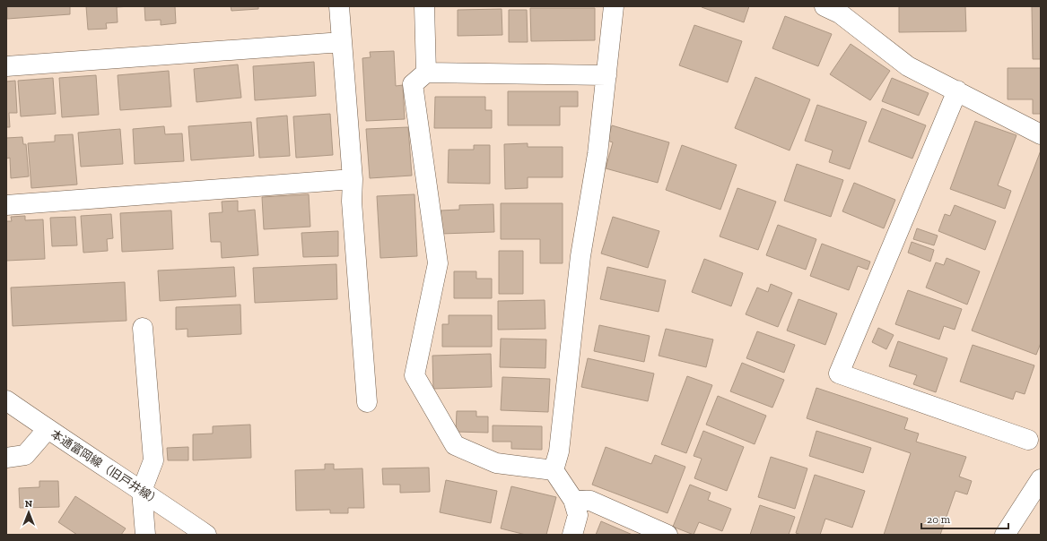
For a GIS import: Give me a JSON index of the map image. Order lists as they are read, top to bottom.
{
  "streets": {
    "street": ["本通富岡線（旧戸井線）"]
  },
  "scale_bar": "20 m",
  "north": "top"
}
